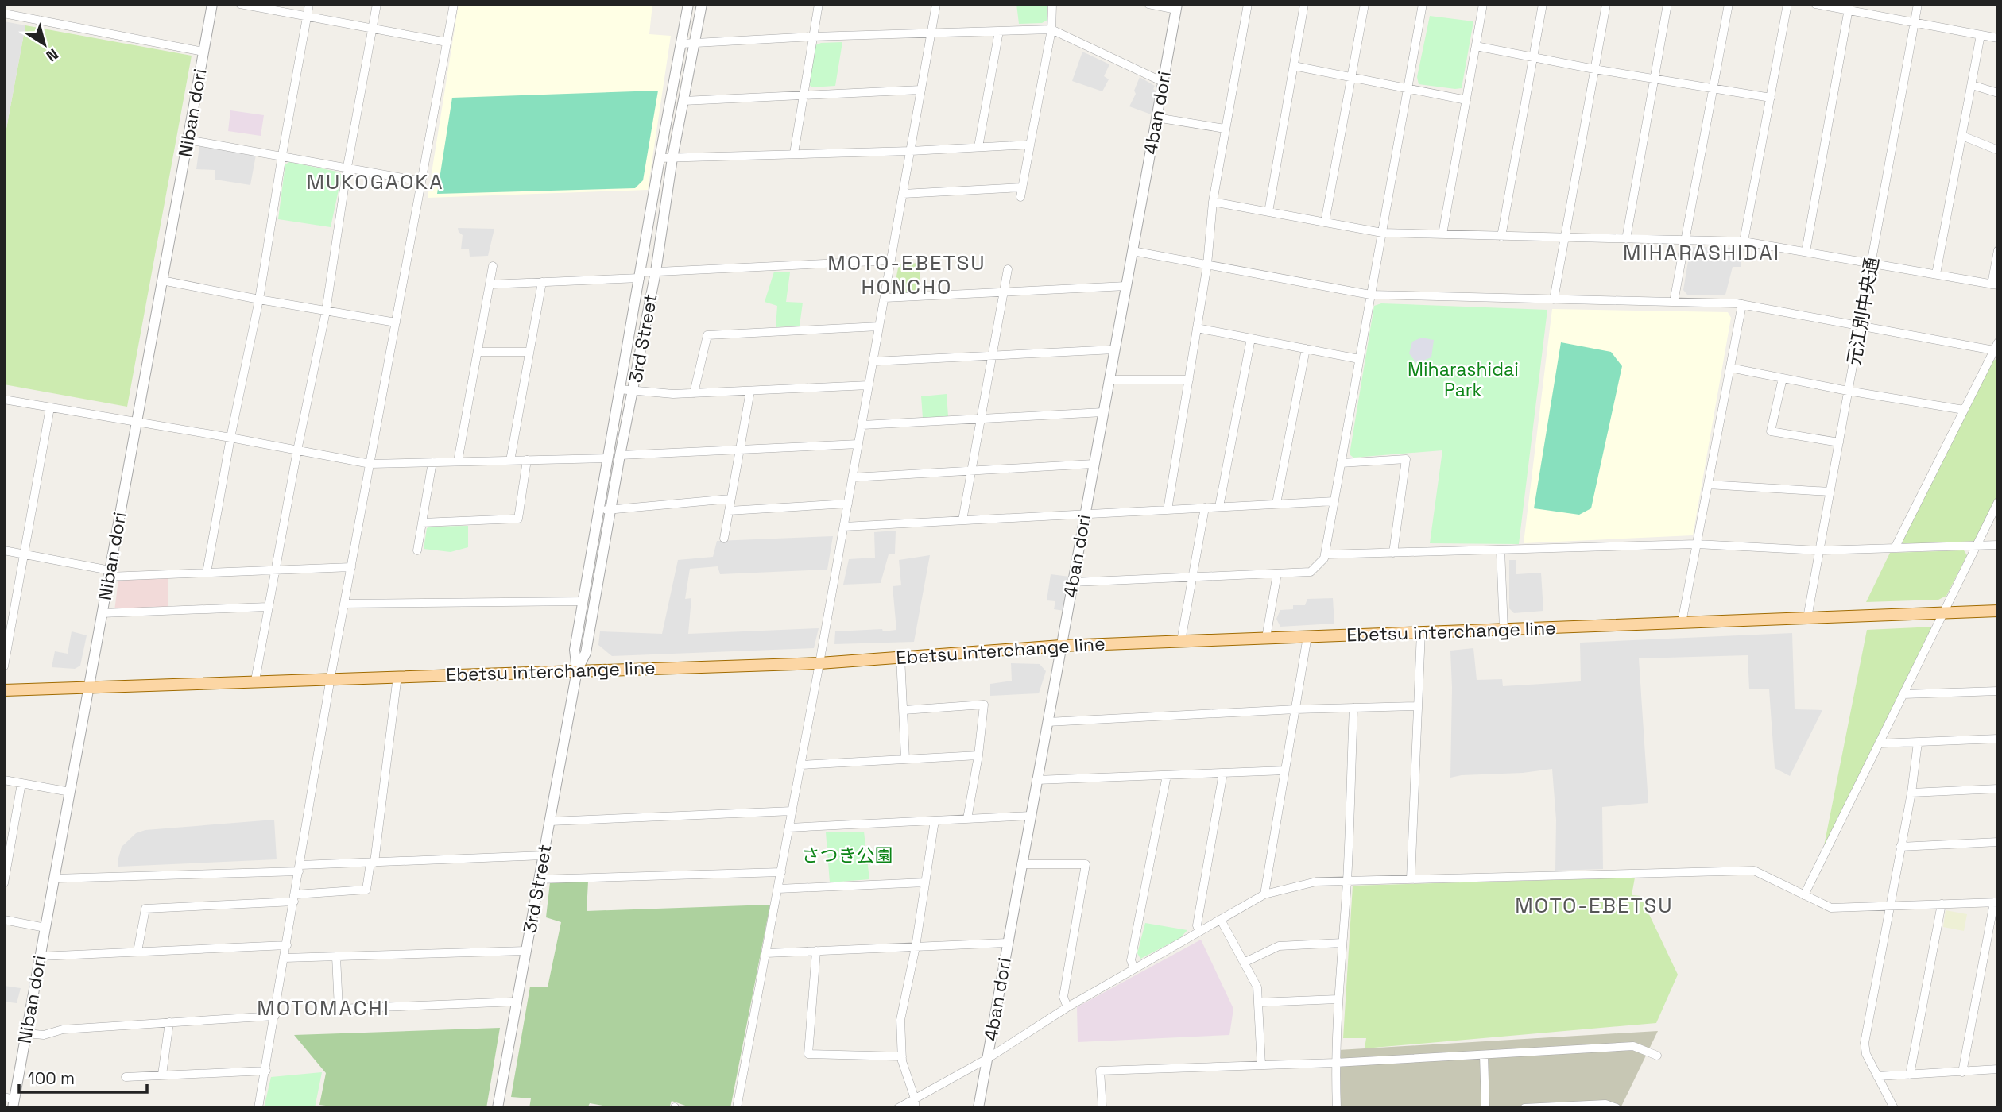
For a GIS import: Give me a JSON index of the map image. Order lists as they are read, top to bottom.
{
  "streets": {
    "main road": ["Ebetsu interchange line"],
    "street": [
      "Niban dori",
      "4ban dori",
      "元江別中央通",
      "3rd Street"
    ]
  },
  "crossings": [
    ["Niban dori", "Ebetsu interchange line"],
    ["4ban dori", "Ebetsu interchange line"],
    ["元江別中央通", "Ebetsu interchange line"],
    ["3rd Street", "Ebetsu interchange line"]
  ],
  "districts": [
    "MUKOGAOKA",
    "MIHARASHIDAI",
    "MOTO-EBETSU HONCHO",
    "MOTO-EBETSU",
    "MOTOMACHI"
  ],
  "parks": ["Miharashidai Park", "さつき公園"],
  "scale_bar": "100 m",
  "north": "bottom right"
}
